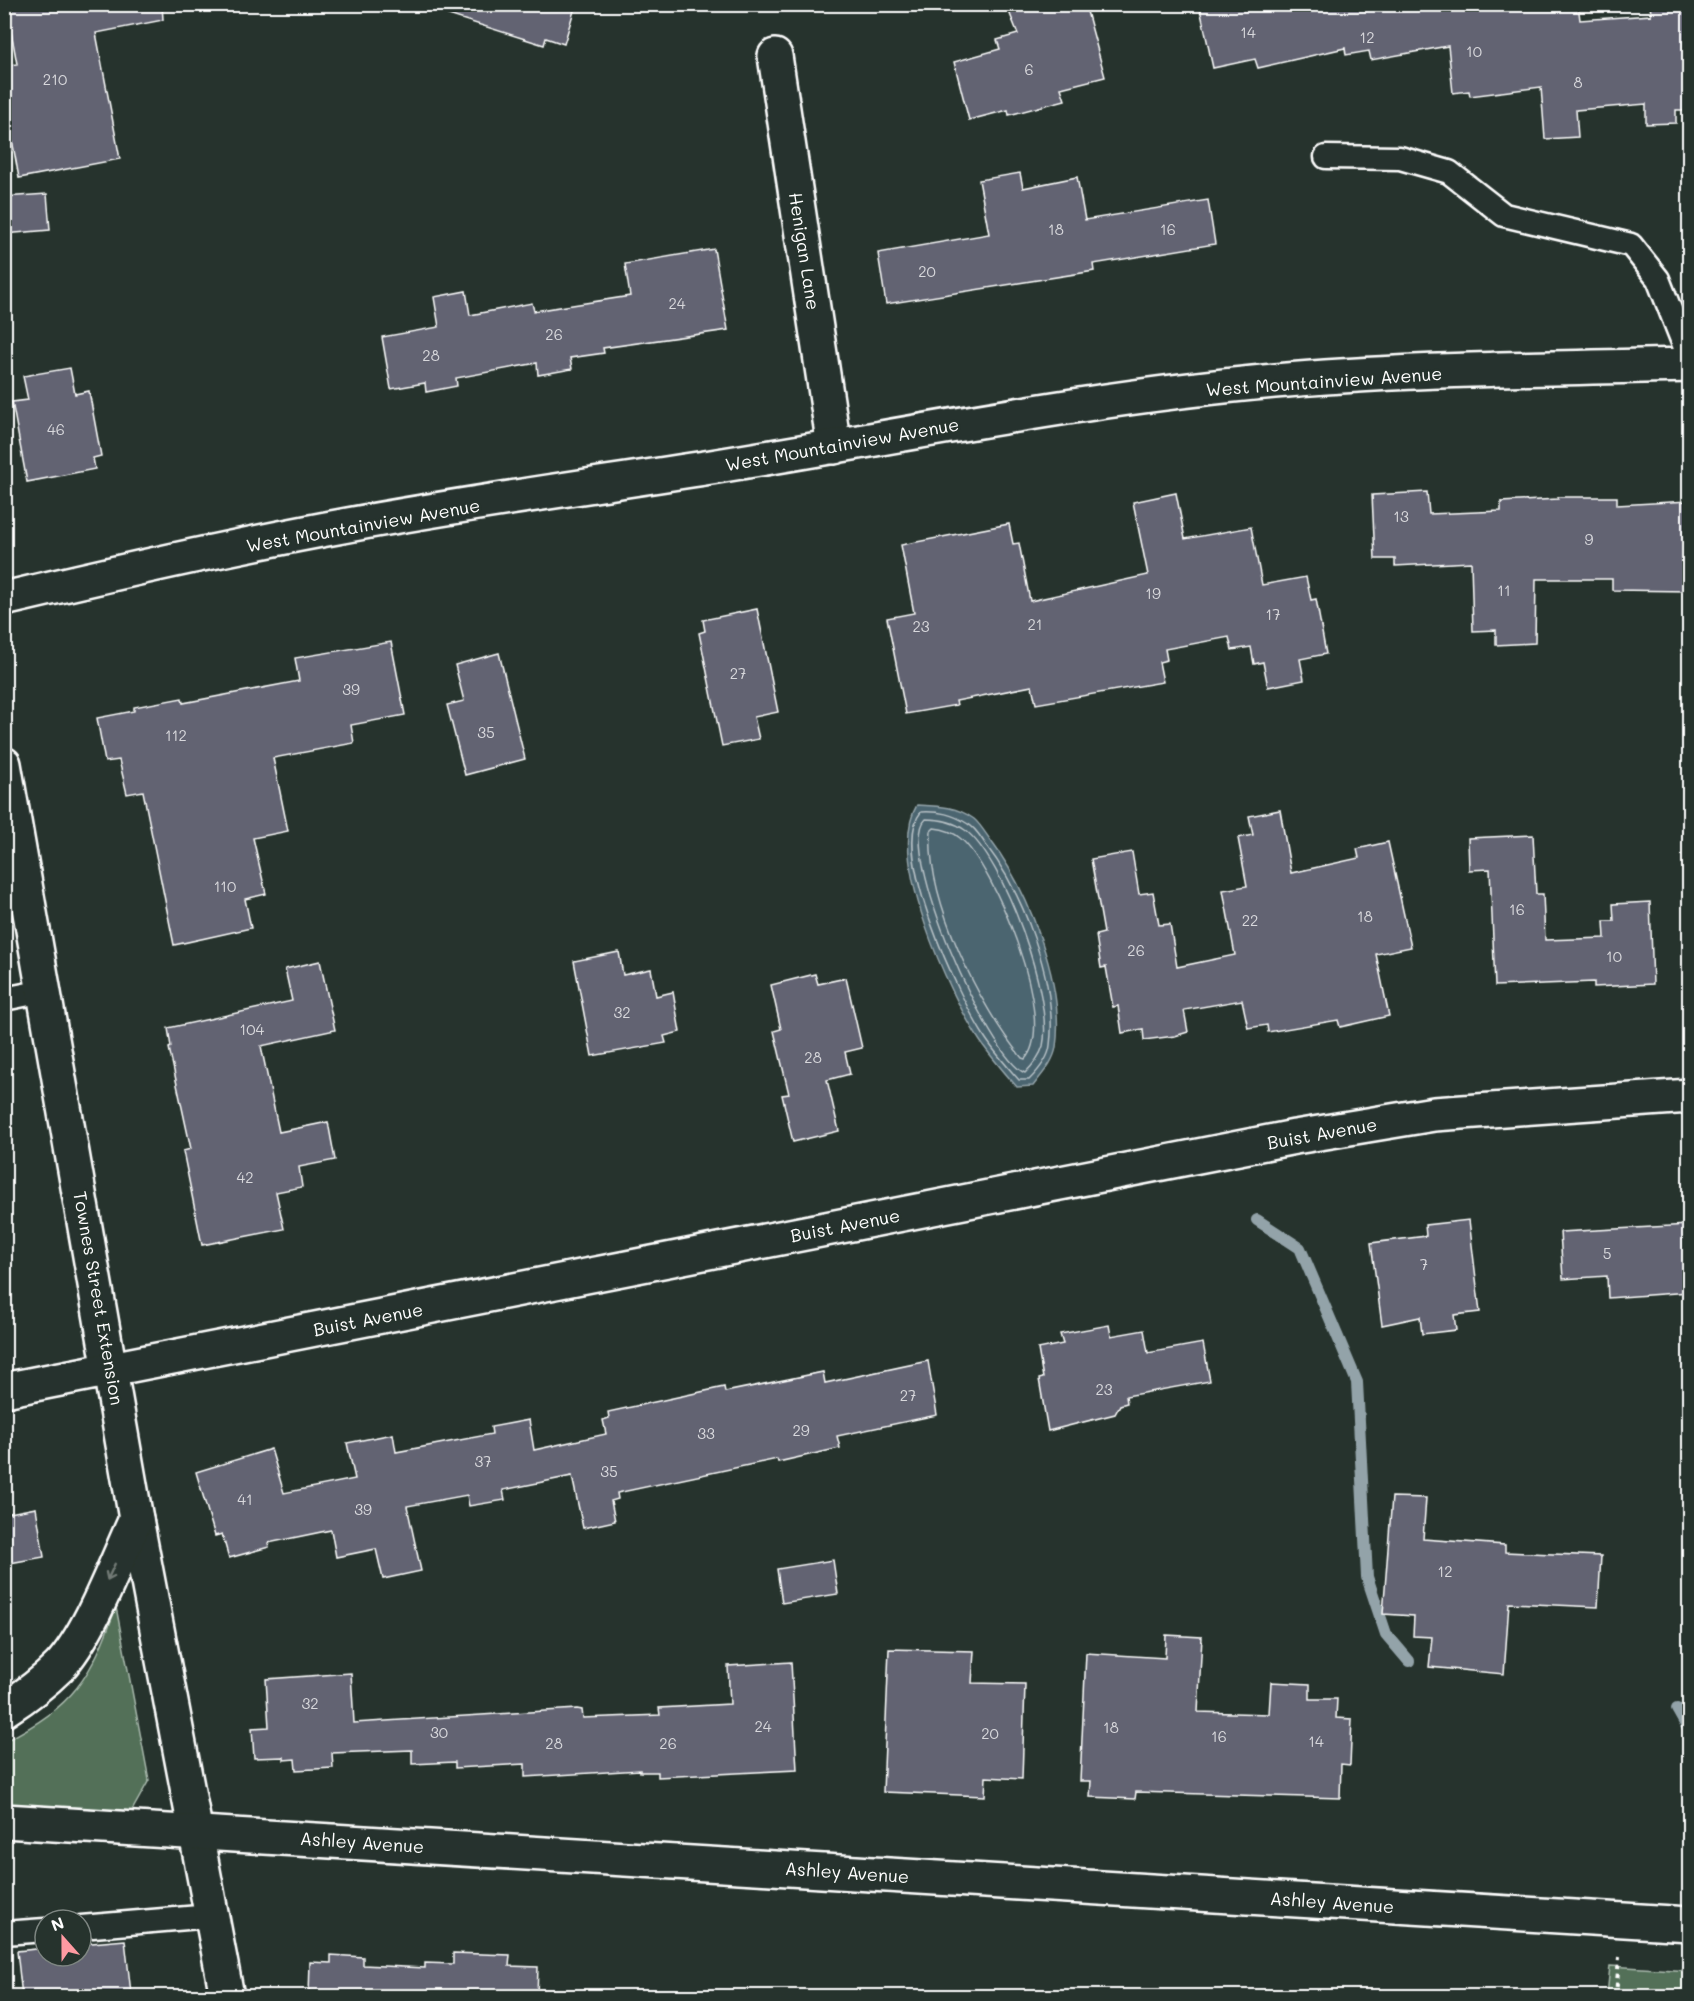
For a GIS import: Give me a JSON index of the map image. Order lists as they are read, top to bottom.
{
  "streets": {
    "street": [
      "Henigan Lane",
      "West Mountainview Avenue",
      "Buist Avenue",
      "Townes Street Extension",
      "Ashley Avenue"
    ]
  },
  "crossings": [
    ["Henigan Lane", "West Mountainview Avenue"],
    ["Buist Avenue", "Townes Street Extension"],
    ["Townes Street Extension", "Ashley Avenue"]
  ],
  "house_numbers": [
    "14",
    "12",
    "10",
    "6",
    "210",
    "8",
    "18",
    "16",
    "20",
    "24",
    "26",
    "28",
    "46",
    "13",
    "9",
    "11",
    "19",
    "17",
    "21",
    "23",
    "27",
    "39",
    "35",
    "112",
    "110",
    "16",
    "18",
    "22",
    "26",
    "10",
    "32",
    "104",
    "28",
    "42",
    "5",
    "7",
    "23",
    "27",
    "29",
    "33",
    "37",
    "35",
    "41",
    "39",
    "12",
    "32",
    "24",
    "18",
    "30",
    "20",
    "16",
    "14",
    "28",
    "26"
  ],
  "north": "top"
}
